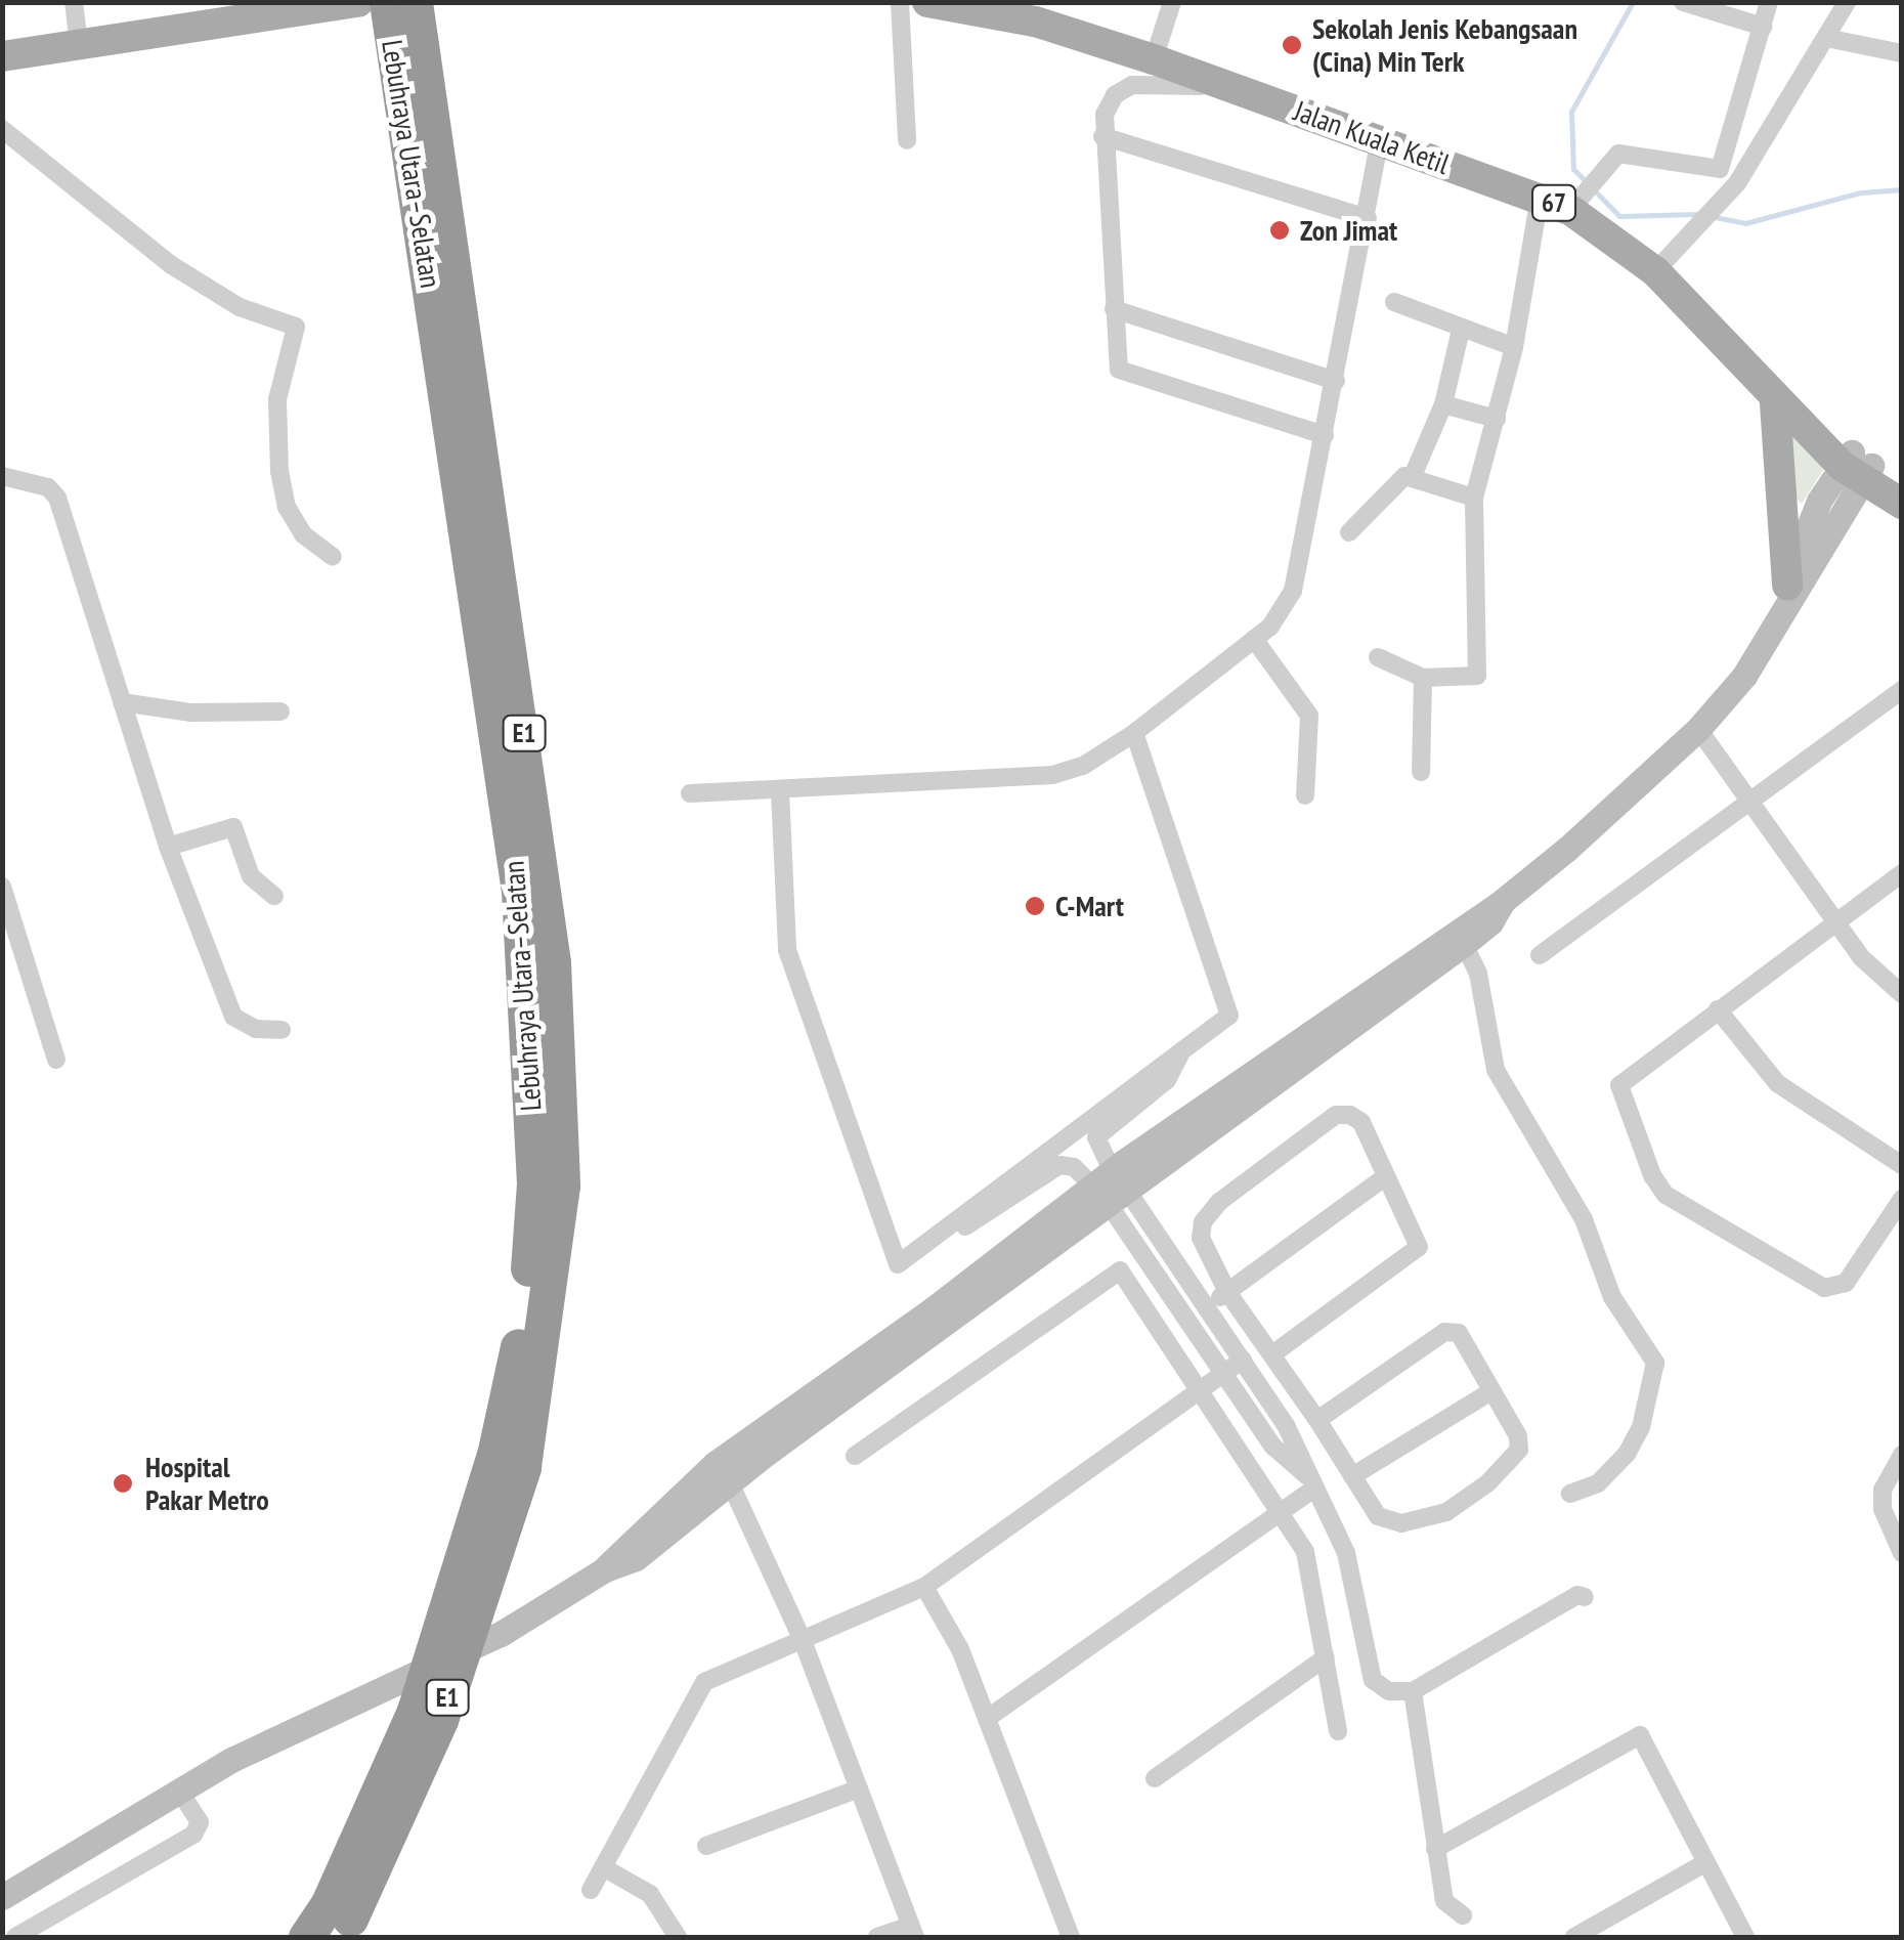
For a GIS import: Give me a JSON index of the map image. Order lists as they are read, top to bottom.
{
  "streets": {
    "highway": ["Lebuhraya Utara–Selatan", "E1"],
    "main road": ["Jalan Kuala Ketil", "67"]
  },
  "places": [
    "Sekolah Jenis Kebangsaan (Cina) Min Terk",
    "Zon Jimat",
    "C-Mart",
    "Hospital Pakar Metro"
  ]
}
